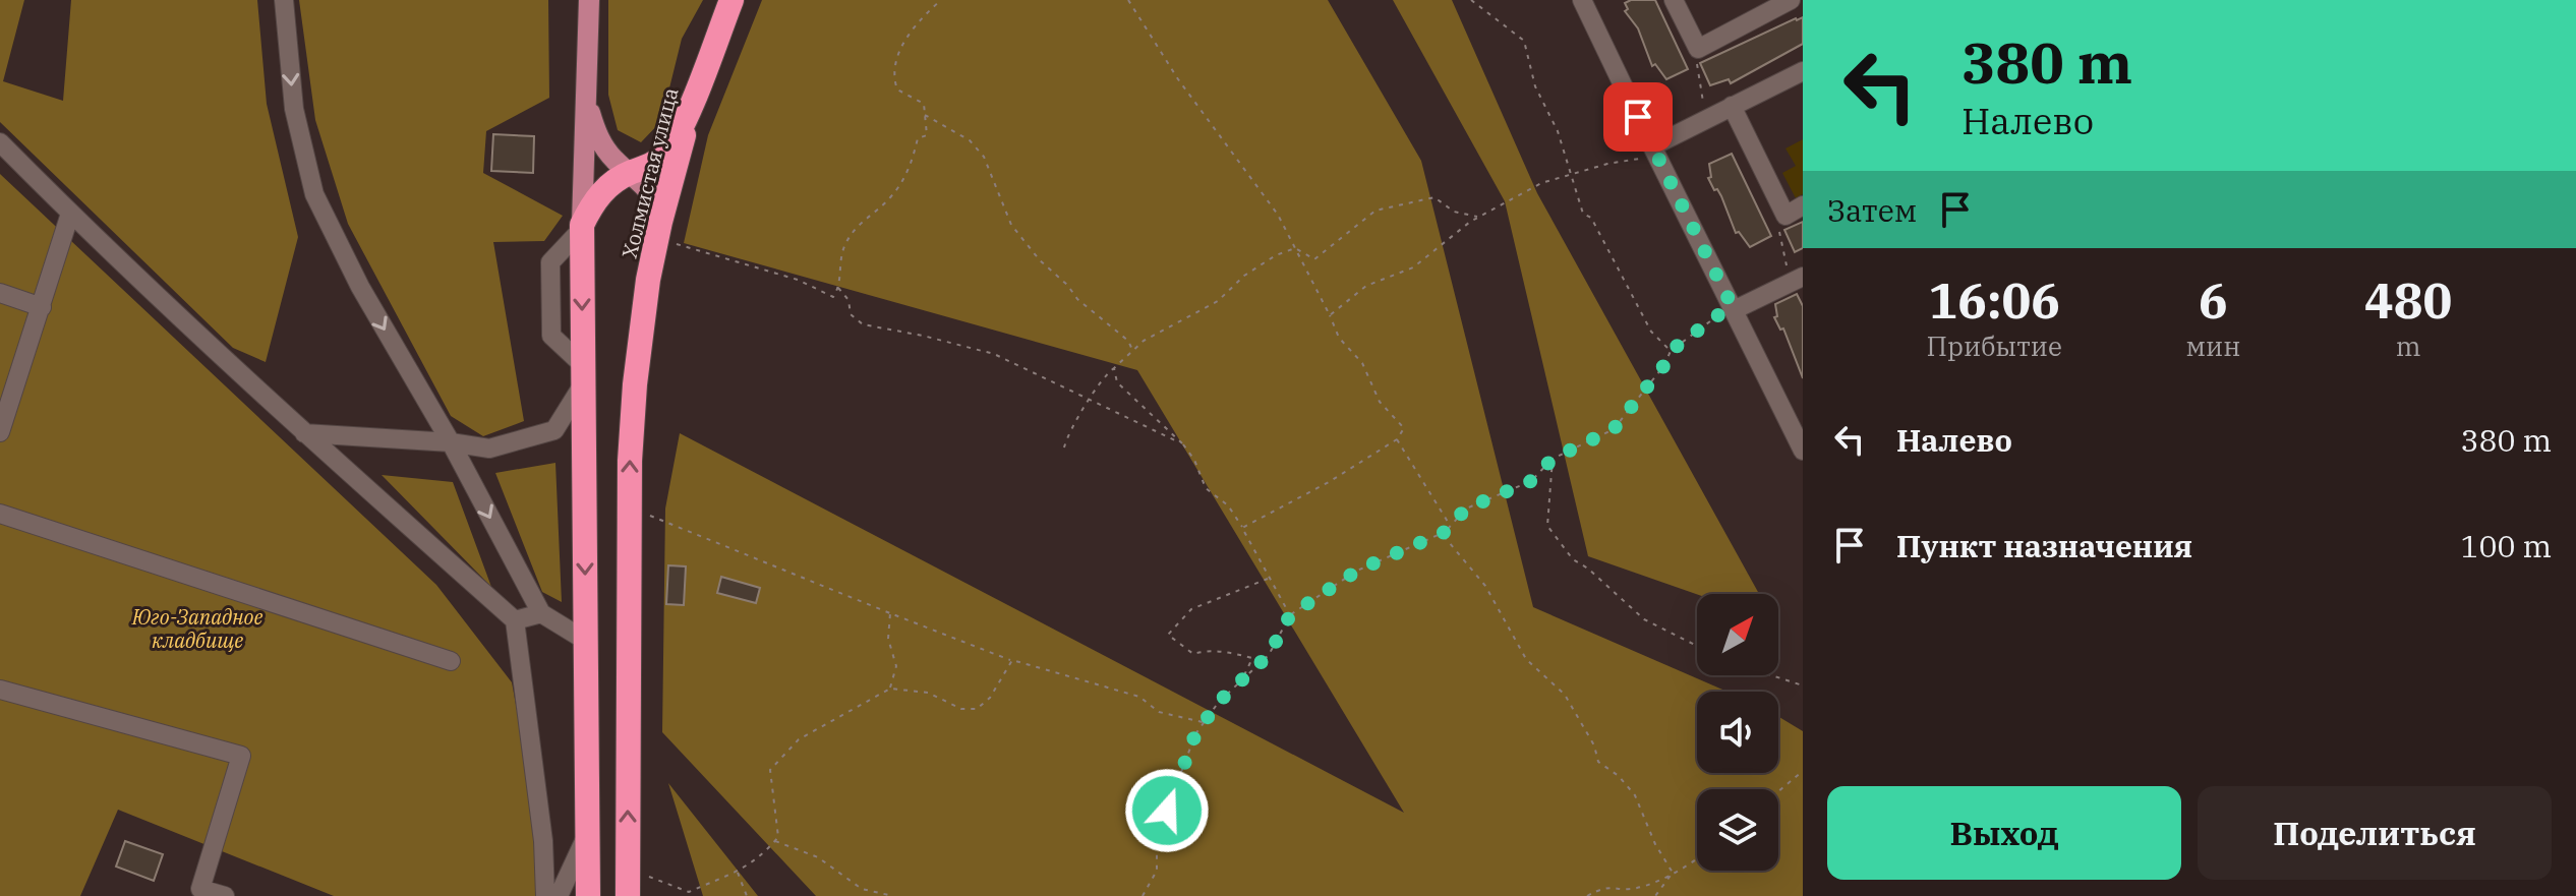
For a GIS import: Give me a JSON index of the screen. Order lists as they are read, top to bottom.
{
  "streets": {
    "highway": ["Холмистая улица"]
  },
  "parks": ["Юго-Западное кладбище"],
  "north": "top right",
  "page": {
    "turn": ["380 m", "Налево"],
    "then": "Затем",
    "eta": [
      "16:06",
      "Прибытие",
      "6",
      "мин",
      "480",
      "m"
    ],
    "list": [
      {
        "name": "Налево",
        "value": "380 m"
      },
      {
        "name": "Пункт назначения",
        "value": "100 m"
      }
    ],
    "buttons": ["Выход", "Поделиться"]
  }
}
